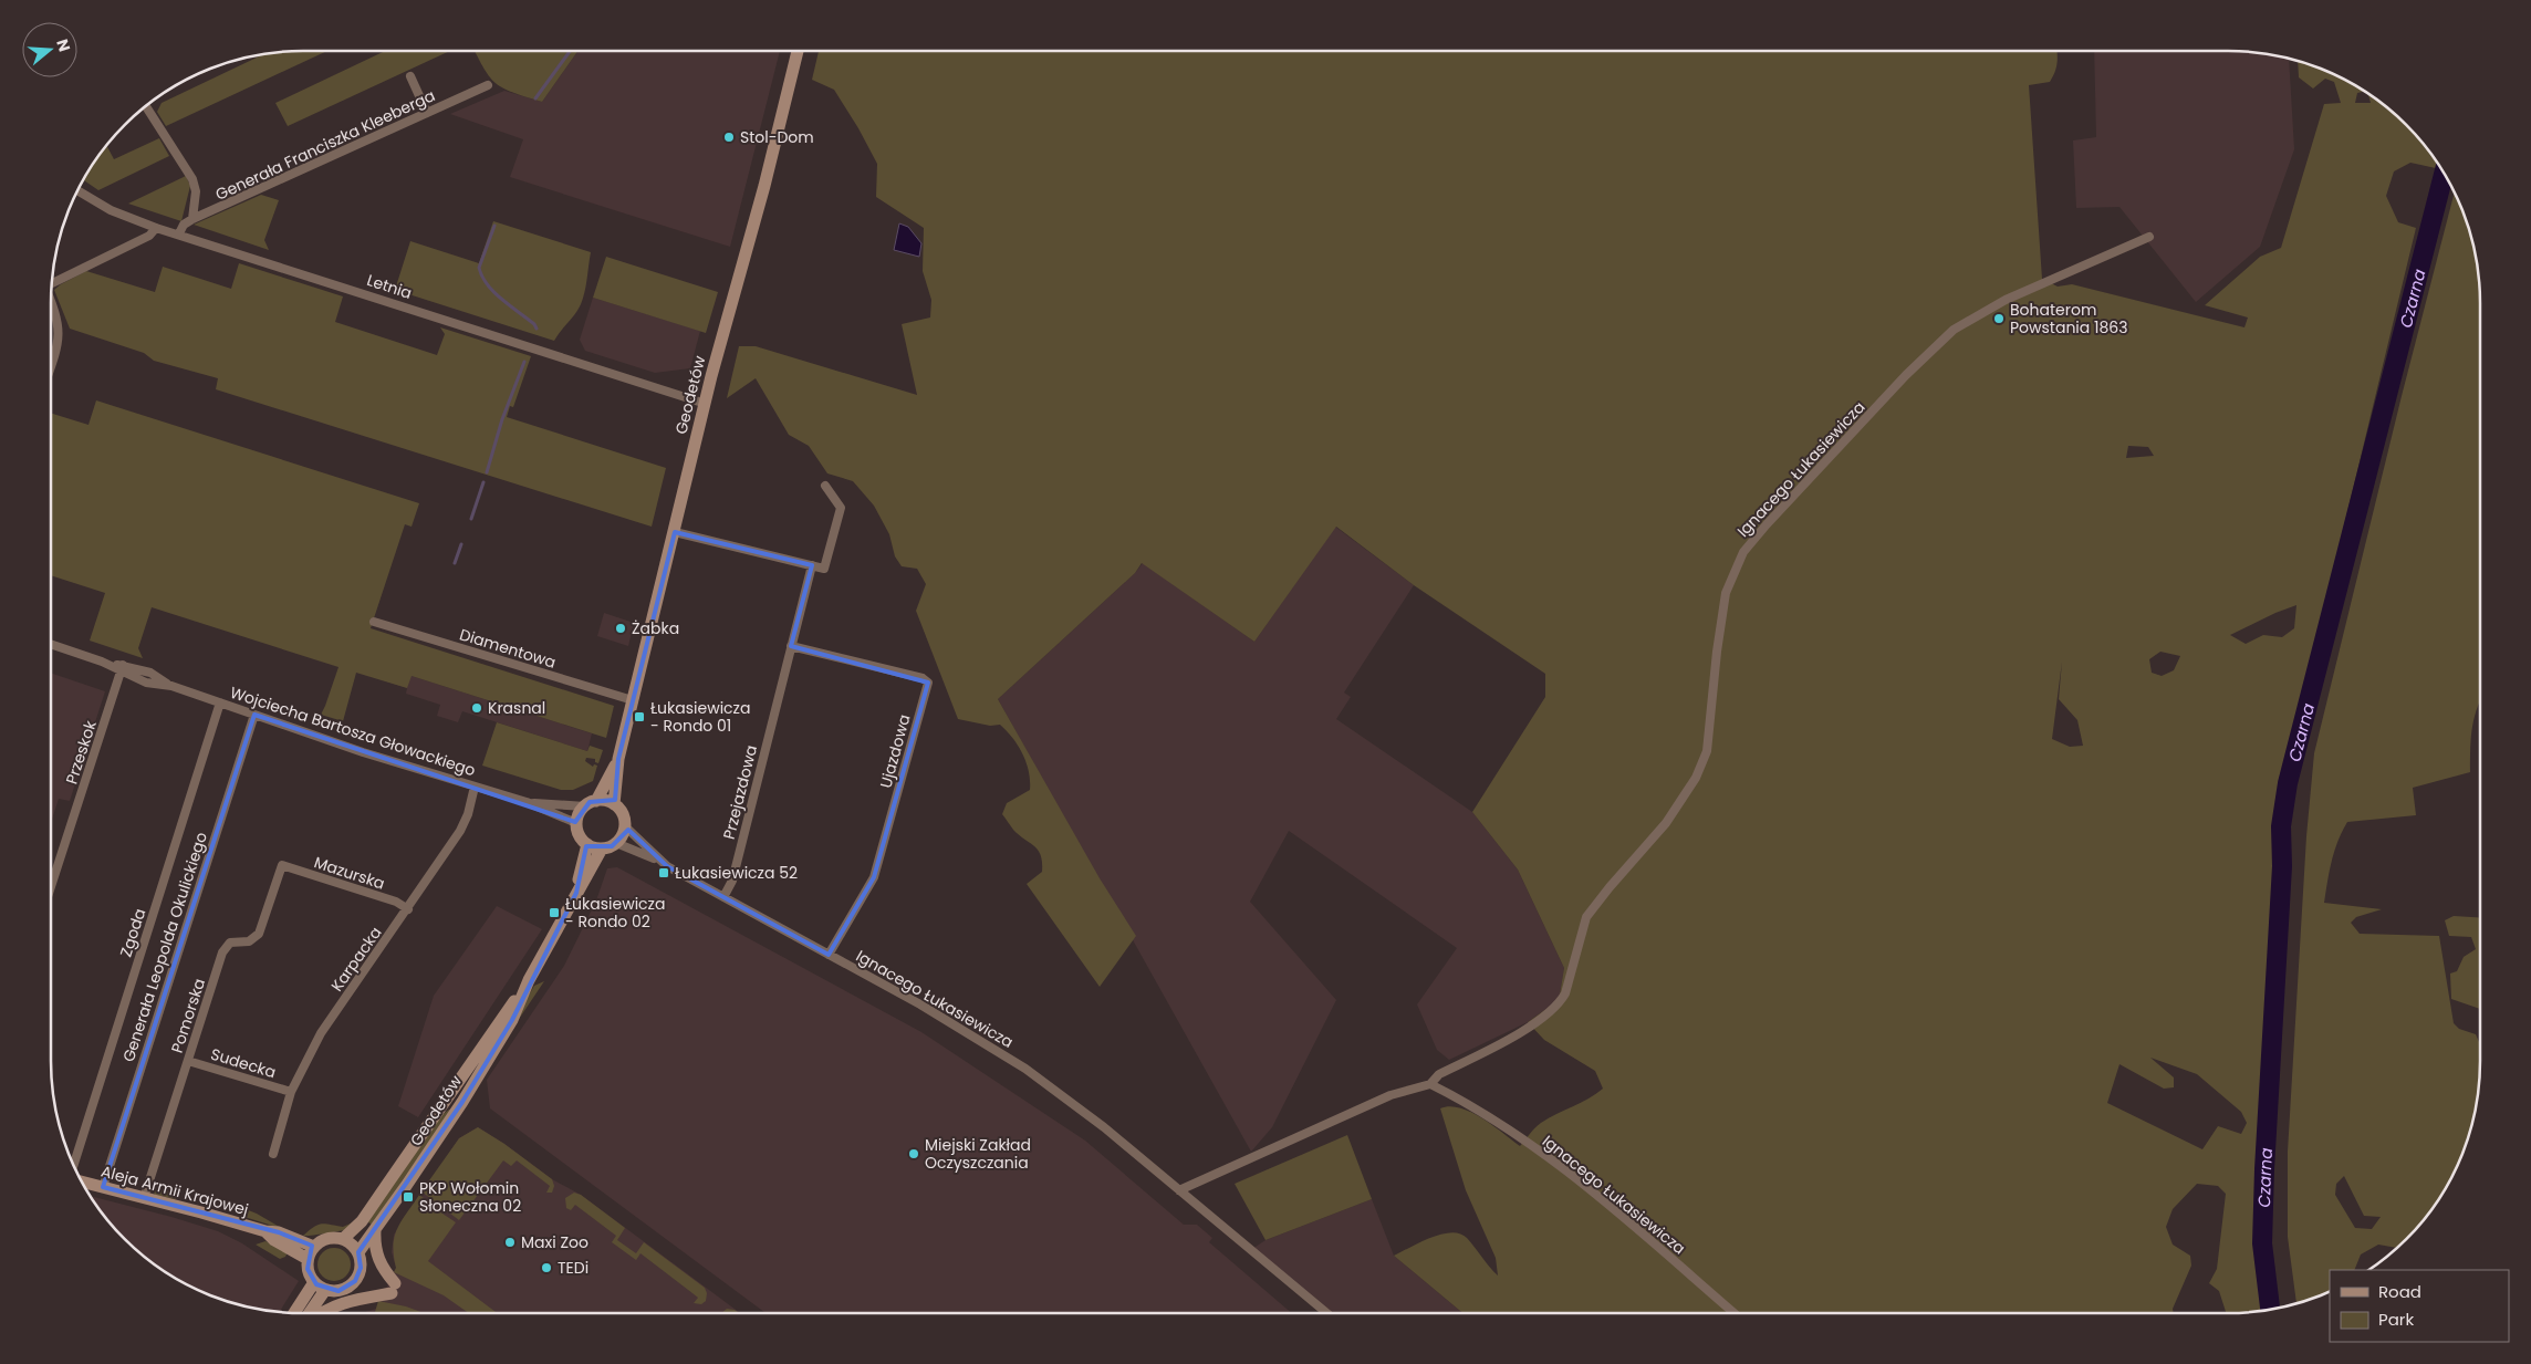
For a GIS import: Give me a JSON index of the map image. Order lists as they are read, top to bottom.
{
  "streets": {
    "main road": ["Geodetów", "Aleja Armii Krajowej"],
    "street": [
      "Generała Franciszka Kleeberga",
      "Letnia",
      "Ignacego Łukasiewicza",
      "Diamentowa",
      "Wojciecha Bartosza Głowackiego",
      "Ujazdowa",
      "Przeskok",
      "Przejazdowa",
      "Mazurska",
      "Zgoda",
      "Generała Leopolda Okulickiego",
      "Karpacka",
      "Pomorska",
      "Sudecka"
    ]
  },
  "crossings": [
    ["Generała Franciszka Kleeberga", "Letnia"],
    ["Letnia", "Geodetów"],
    ["Geodetów", "Ignacego Łukasiewicza"],
    ["Geodetów", "Diamentowa"],
    ["Geodetów", "Wojciecha Bartosza Głowackiego"],
    ["Geodetów", "Aleja Armii Krajowej"],
    ["Ignacego Łukasiewicza", "Wojciecha Bartosza Głowackiego"],
    ["Ignacego Łukasiewicza", "Ujazdowa"],
    ["Ignacego Łukasiewicza", "Przejazdowa"],
    ["Wojciecha Bartosza Głowackiego", "Przeskok"],
    ["Wojciecha Bartosza Głowackiego", "Zgoda"],
    ["Wojciecha Bartosza Głowackiego", "Generała Leopolda Okulickiego"],
    ["Wojciecha Bartosza Głowackiego", "Karpacka"],
    ["Ujazdowa", "Przejazdowa"],
    ["Mazurska", "Karpacka"],
    ["Mazurska", "Pomorska"],
    ["Generała Leopolda Okulickiego", "Aleja Armii Krajowej"],
    ["Karpacka", "Sudecka"],
    ["Pomorska", "Sudecka"],
    ["Pomorska", "Aleja Armii Krajowej"]
  ],
  "water": ["Czarna"],
  "places": {
    "other": [
      "Stol-Dom",
      "Bohaterom Powstania 1863",
      "Żabka",
      "Krasnal",
      "Miejski Zakład Oczyszczania",
      "Maxi Zoo",
      "TEDi"
    ],
    "transit": [
      "Łukasiewicza - Rondo 01",
      "Łukasiewicza 52",
      "Łukasiewicza - Rondo 02",
      "PKP Wołomin Słoneczna 02"
    ]
  },
  "legend": ["Road", "Park"],
  "north": "right"
}
